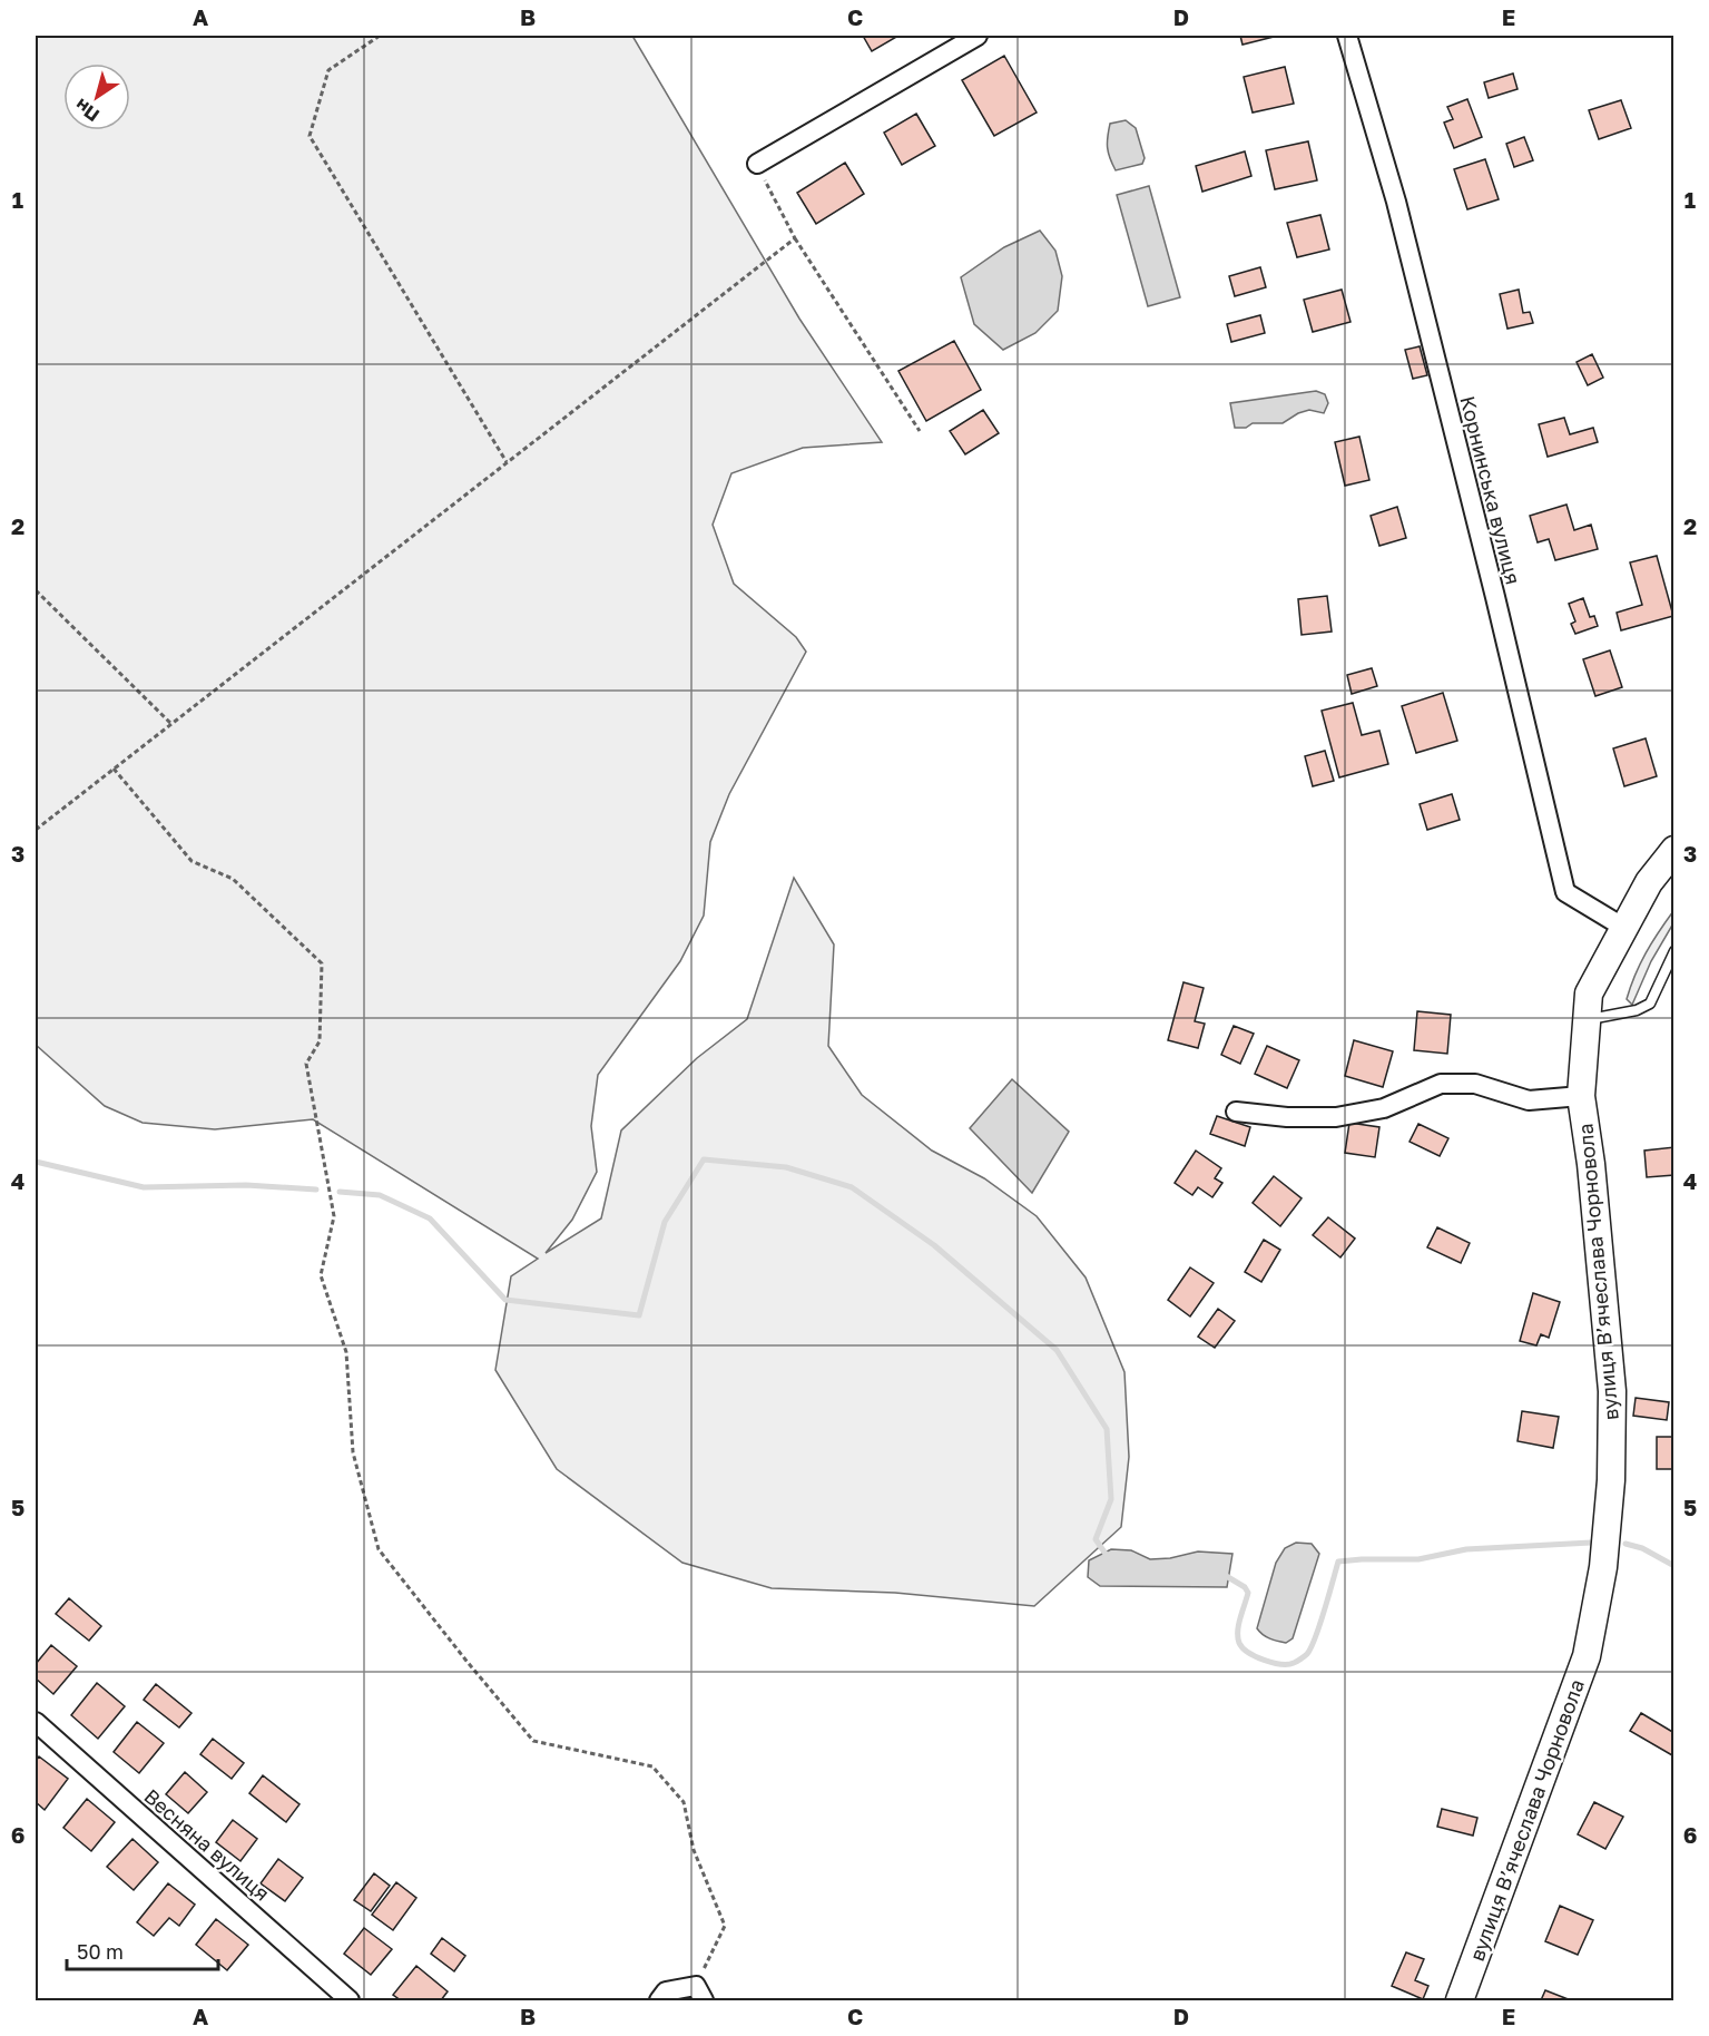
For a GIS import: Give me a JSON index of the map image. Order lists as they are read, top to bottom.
{
  "streets": {
    "main road": ["вулиця Вʼячеслава Чорновола"],
    "street": ["Корнинська вулиця", "Весняна вулиця"]
  },
  "crossings": [
    ["Корнинська вулиця", "вулиця Вʼячеслава Чорновола"]
  ],
  "scale_bar": "50 m",
  "north": "bottom left",
  "grid": {
    "columns": [
      "A",
      "B",
      "C",
      "D",
      "E"
    ],
    "rows": [
      "1",
      "2",
      "3",
      "4",
      "5",
      "6"
    ]
  }
}
